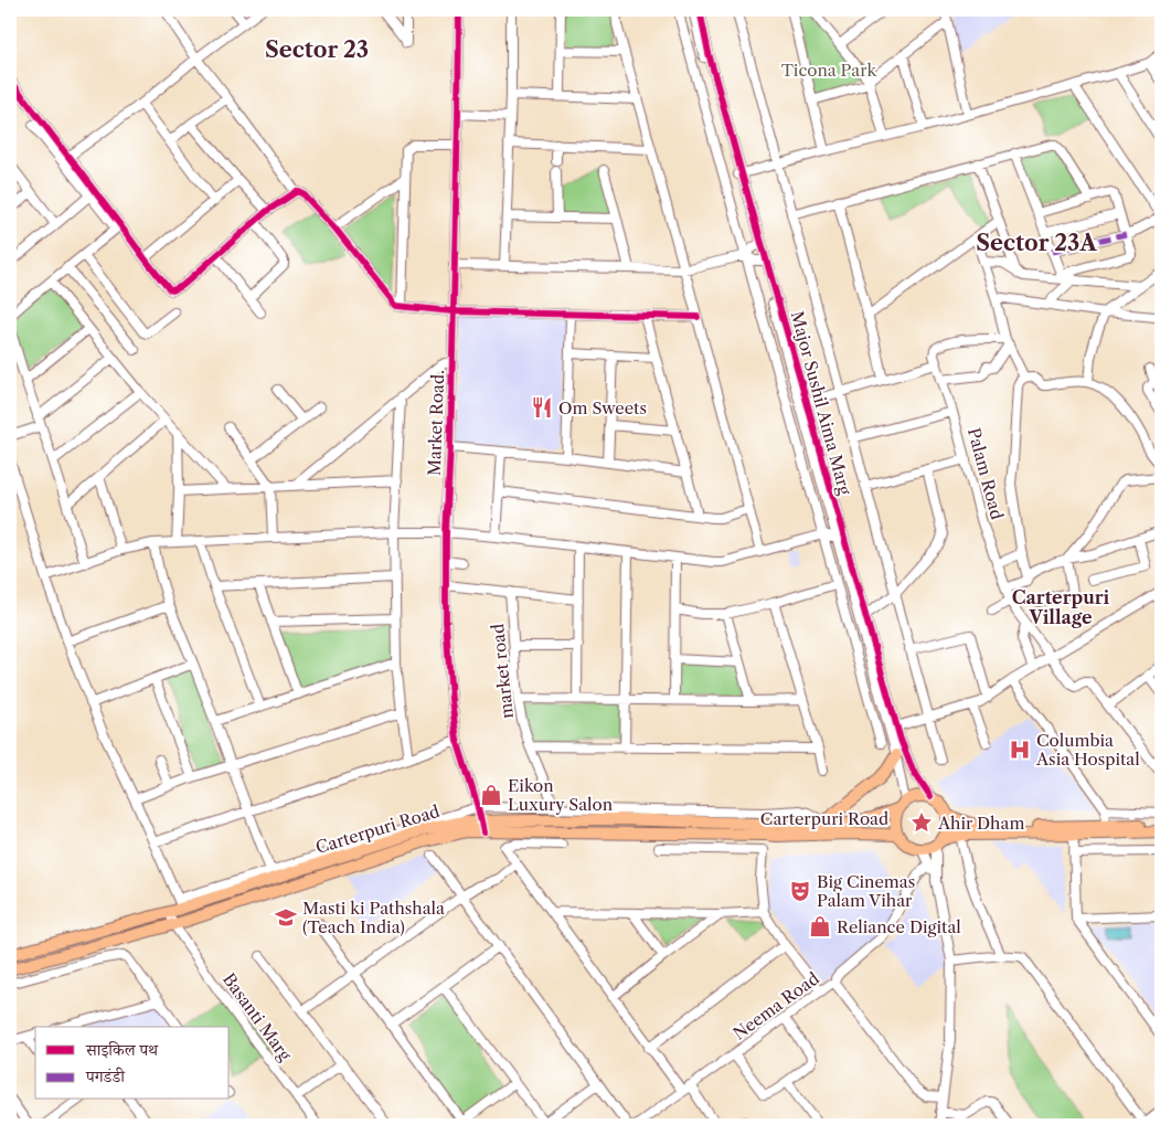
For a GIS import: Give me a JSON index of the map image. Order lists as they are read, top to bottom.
{
  "streets": {
    "main road": ["Carterpuri Road"],
    "street": [
      "Major Sushil Aima Marg",
      "Market Road.",
      "Palam Road",
      "market road",
      "Neema Road",
      "Basanti Marg"
    ]
  },
  "crossings": [
    ["Major Sushil Aima Marg", "Carterpuri Road"],
    ["Market Road.", "Carterpuri Road"],
    ["Carterpuri Road", "Basanti Marg"]
  ],
  "districts": ["Sector 23", "Sector 23A", "Carterpuri Village"],
  "parks": ["Ticona Park"],
  "places": {
    "restaurant": ["Om Sweets"],
    "hospital": ["Columbia Asia Hospital"],
    "shop": ["Eikon Luxury Salon", "Reliance Digital"],
    "place": ["Ahir Dham"],
    "theatre": ["Big Cinemas Palam Vihar"],
    "school or university": ["Masti ki Pathshala (Teach India)"]
  },
  "legend": ["साइकिल पथ", "पगडंडी"]
}
